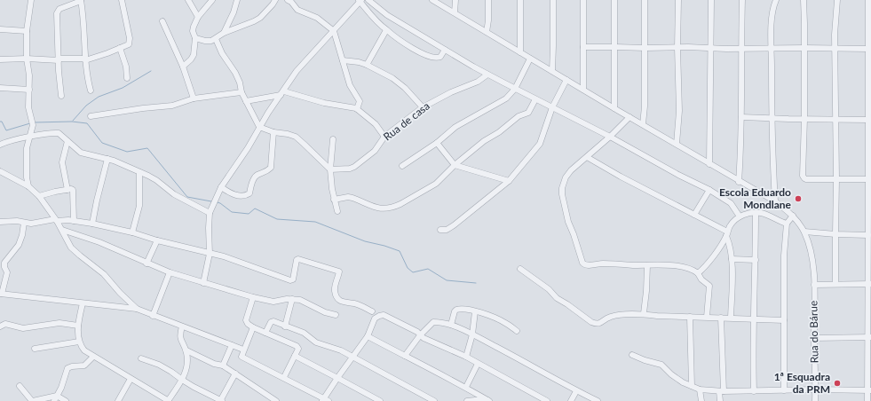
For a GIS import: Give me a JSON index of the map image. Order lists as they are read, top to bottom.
{
  "streets": {
    "street": ["Rua de casa", "Rua do Bárue"]
  },
  "places": ["Escola Eduardo Mondlane", "1ª Esquadra da PRM"]
}
